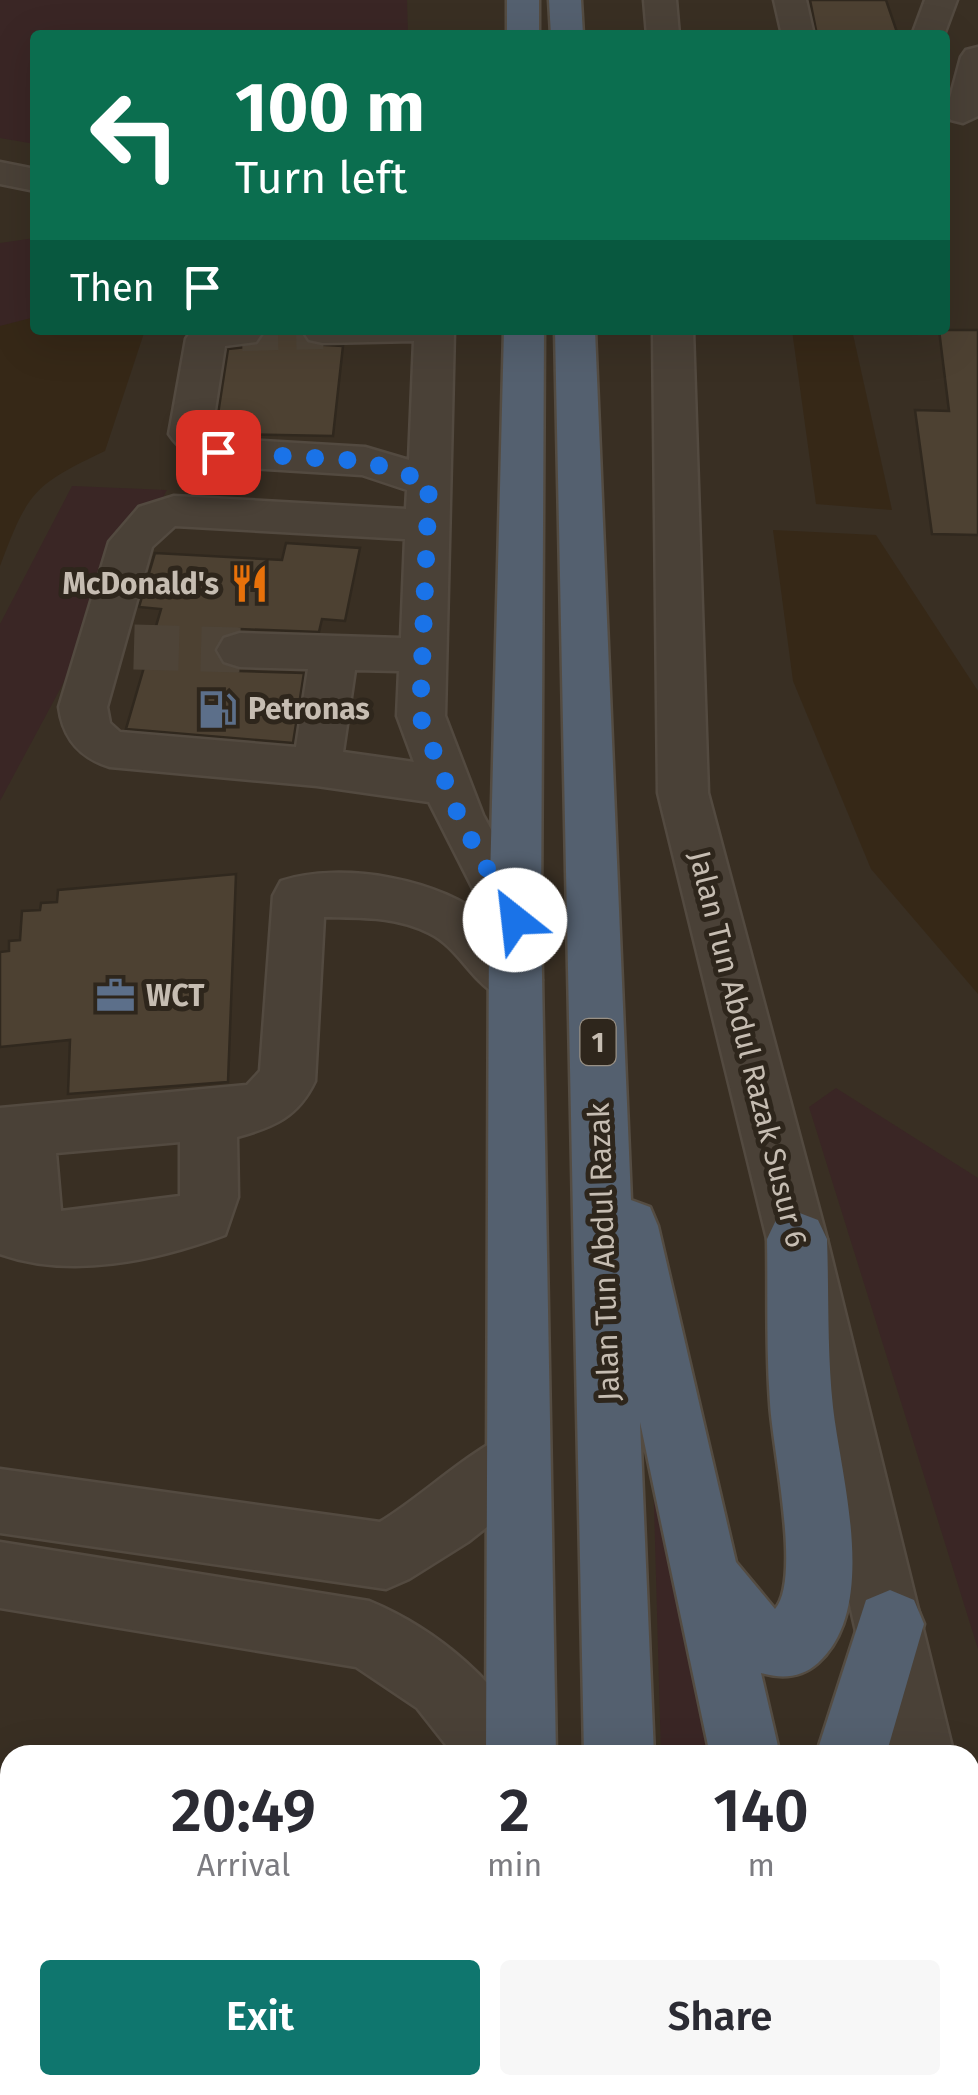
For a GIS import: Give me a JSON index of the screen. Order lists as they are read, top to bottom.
{
  "streets": {
    "highway": ["1", "Jalan Tun Abdul Razak"],
    "street": ["Jalan Tun Abdul Razak Susur 6"]
  },
  "places": {
    "restaurant": ["McDonald's"],
    "fuel station": ["Petronas"],
    "office": ["WCT"]
  },
  "page": {
    "turn": ["100 m", "Turn left"],
    "then": "Then",
    "eta": [
      "20:49",
      "Arrival",
      "2",
      "min",
      "140",
      "m"
    ],
    "buttons": ["Exit", "Share"]
  }
}
